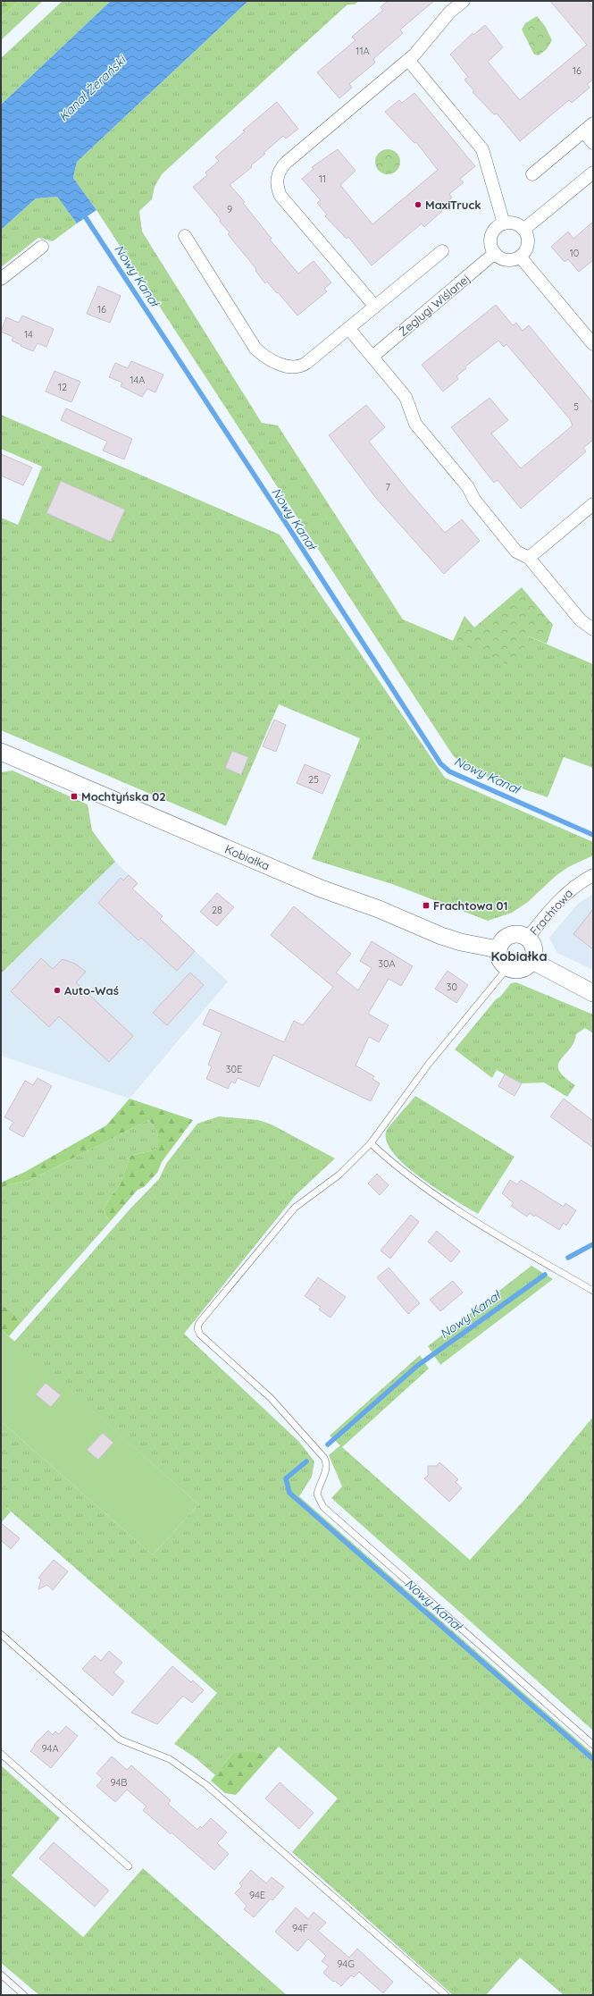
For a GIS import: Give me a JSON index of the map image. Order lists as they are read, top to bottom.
{
  "streets": {
    "street": ["Żeglugi Wiślanej", "Kobiałka", "Frachtowa"]
  },
  "crossings": [
    ["Kobiałka", "Frachtowa"]
  ],
  "districts": ["Kobiałka"],
  "water": ["Kanał Żerański", "Nowy Kanał"],
  "places": {
    "other": ["MaxiTruck", "Auto-Waś"],
    "transit": ["Mochtyńska 02", "Frachtowa 01"]
  },
  "house_numbers": [
    "11A",
    "16",
    "11",
    "9",
    "10",
    "16",
    "14",
    "14A",
    "12",
    "5",
    "7",
    "25",
    "28",
    "30A",
    "30",
    "30E",
    "94A",
    "94B",
    "94E",
    "94F",
    "94G"
  ]
}
